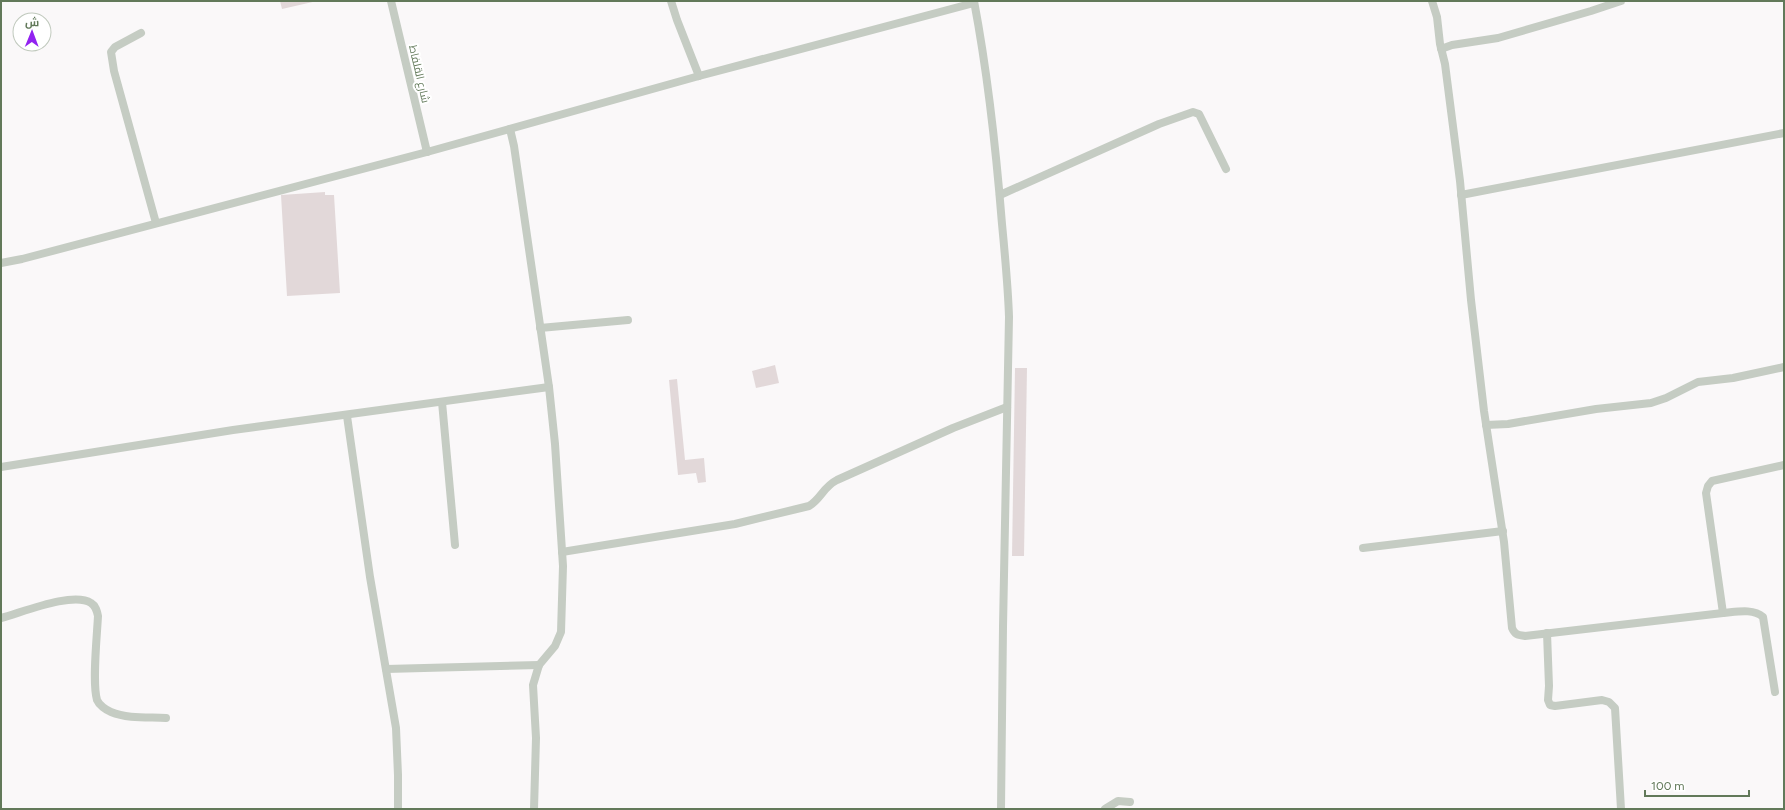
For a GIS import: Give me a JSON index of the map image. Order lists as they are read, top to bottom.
{
  "streets": {
    "street": ["شارع القلفاط"]
  },
  "scale_bar": "100 m",
  "north": "top"
}
